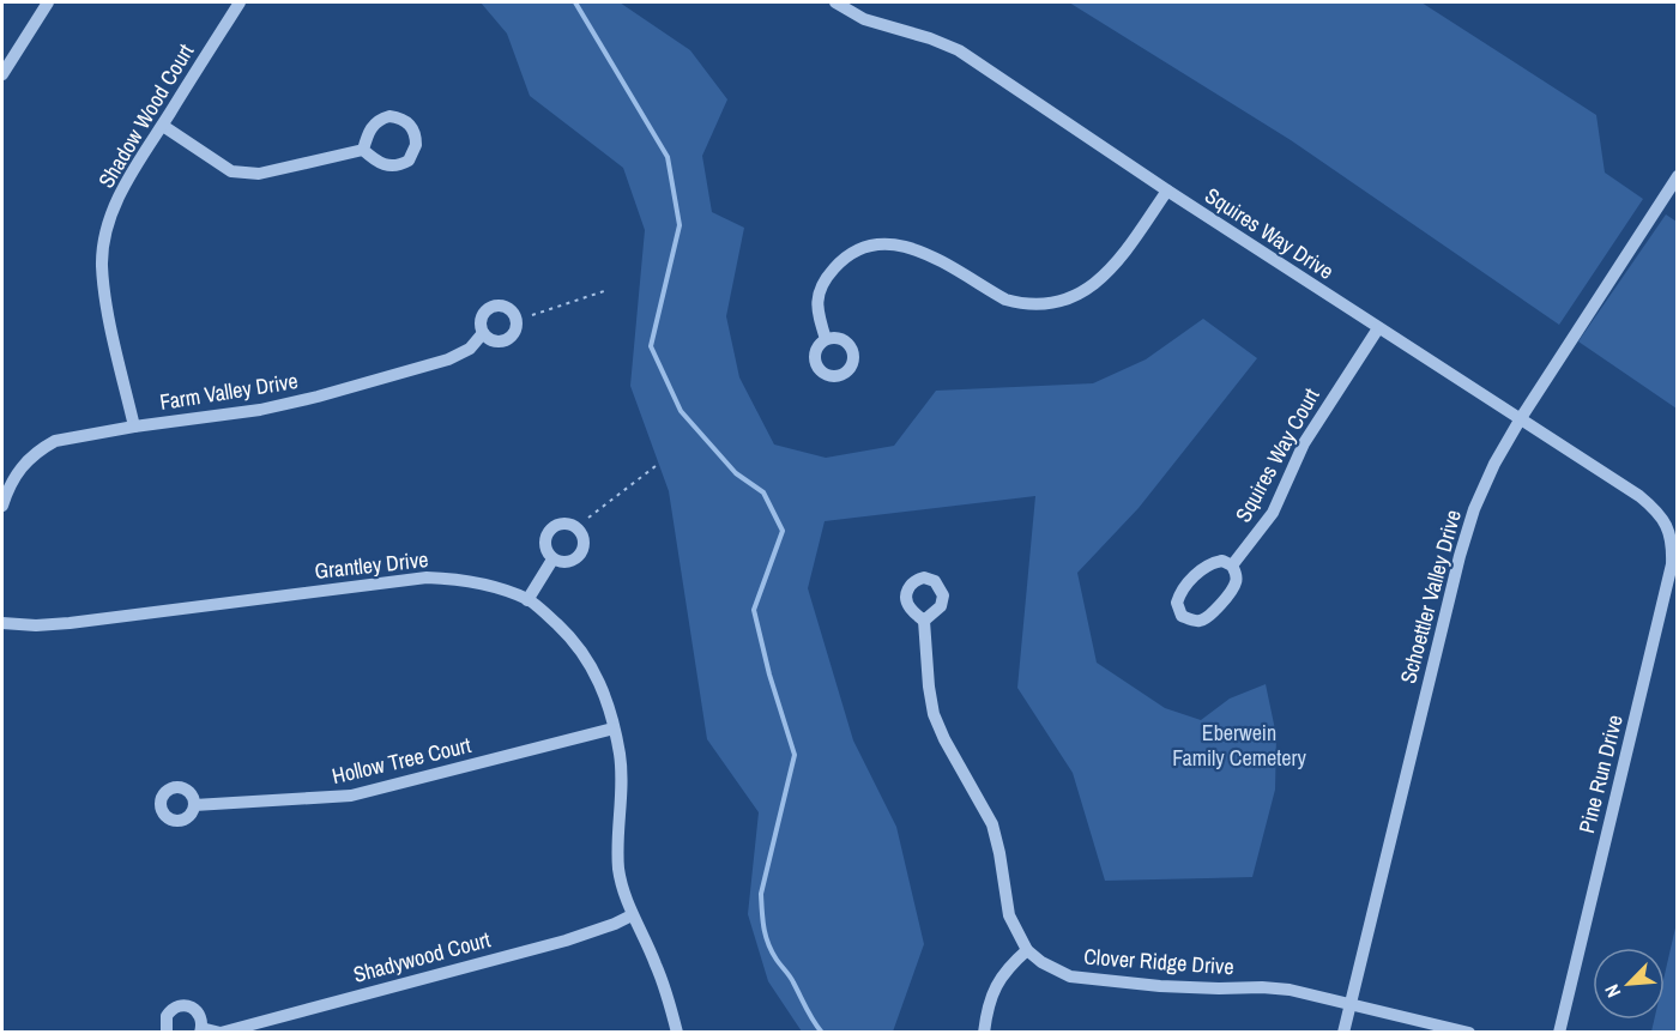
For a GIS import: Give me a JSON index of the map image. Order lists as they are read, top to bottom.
{
  "streets": {
    "street": [
      "Shadow Wood Court",
      "Squires Way Drive",
      "Farm Valley Drive",
      "Squires Way Court",
      "Grantley Drive",
      "Schoettler Valley Drive",
      "Hollow Tree Court",
      "Pine Run Drive",
      "Shadywood Court",
      "Clover Ridge Drive"
    ]
  },
  "crossings": [
    ["Shadow Wood Court", "Farm Valley Drive"],
    ["Squires Way Drive", "Squires Way Court"],
    ["Squires Way Drive", "Schoettler Valley Drive"],
    ["Squires Way Drive", "Pine Run Drive"],
    ["Grantley Drive", "Hollow Tree Court"],
    ["Grantley Drive", "Shadywood Court"],
    ["Schoettler Valley Drive", "Clover Ridge Drive"]
  ],
  "parks": ["Eberwein Family Cemetery"],
  "north": "bottom left"
}
